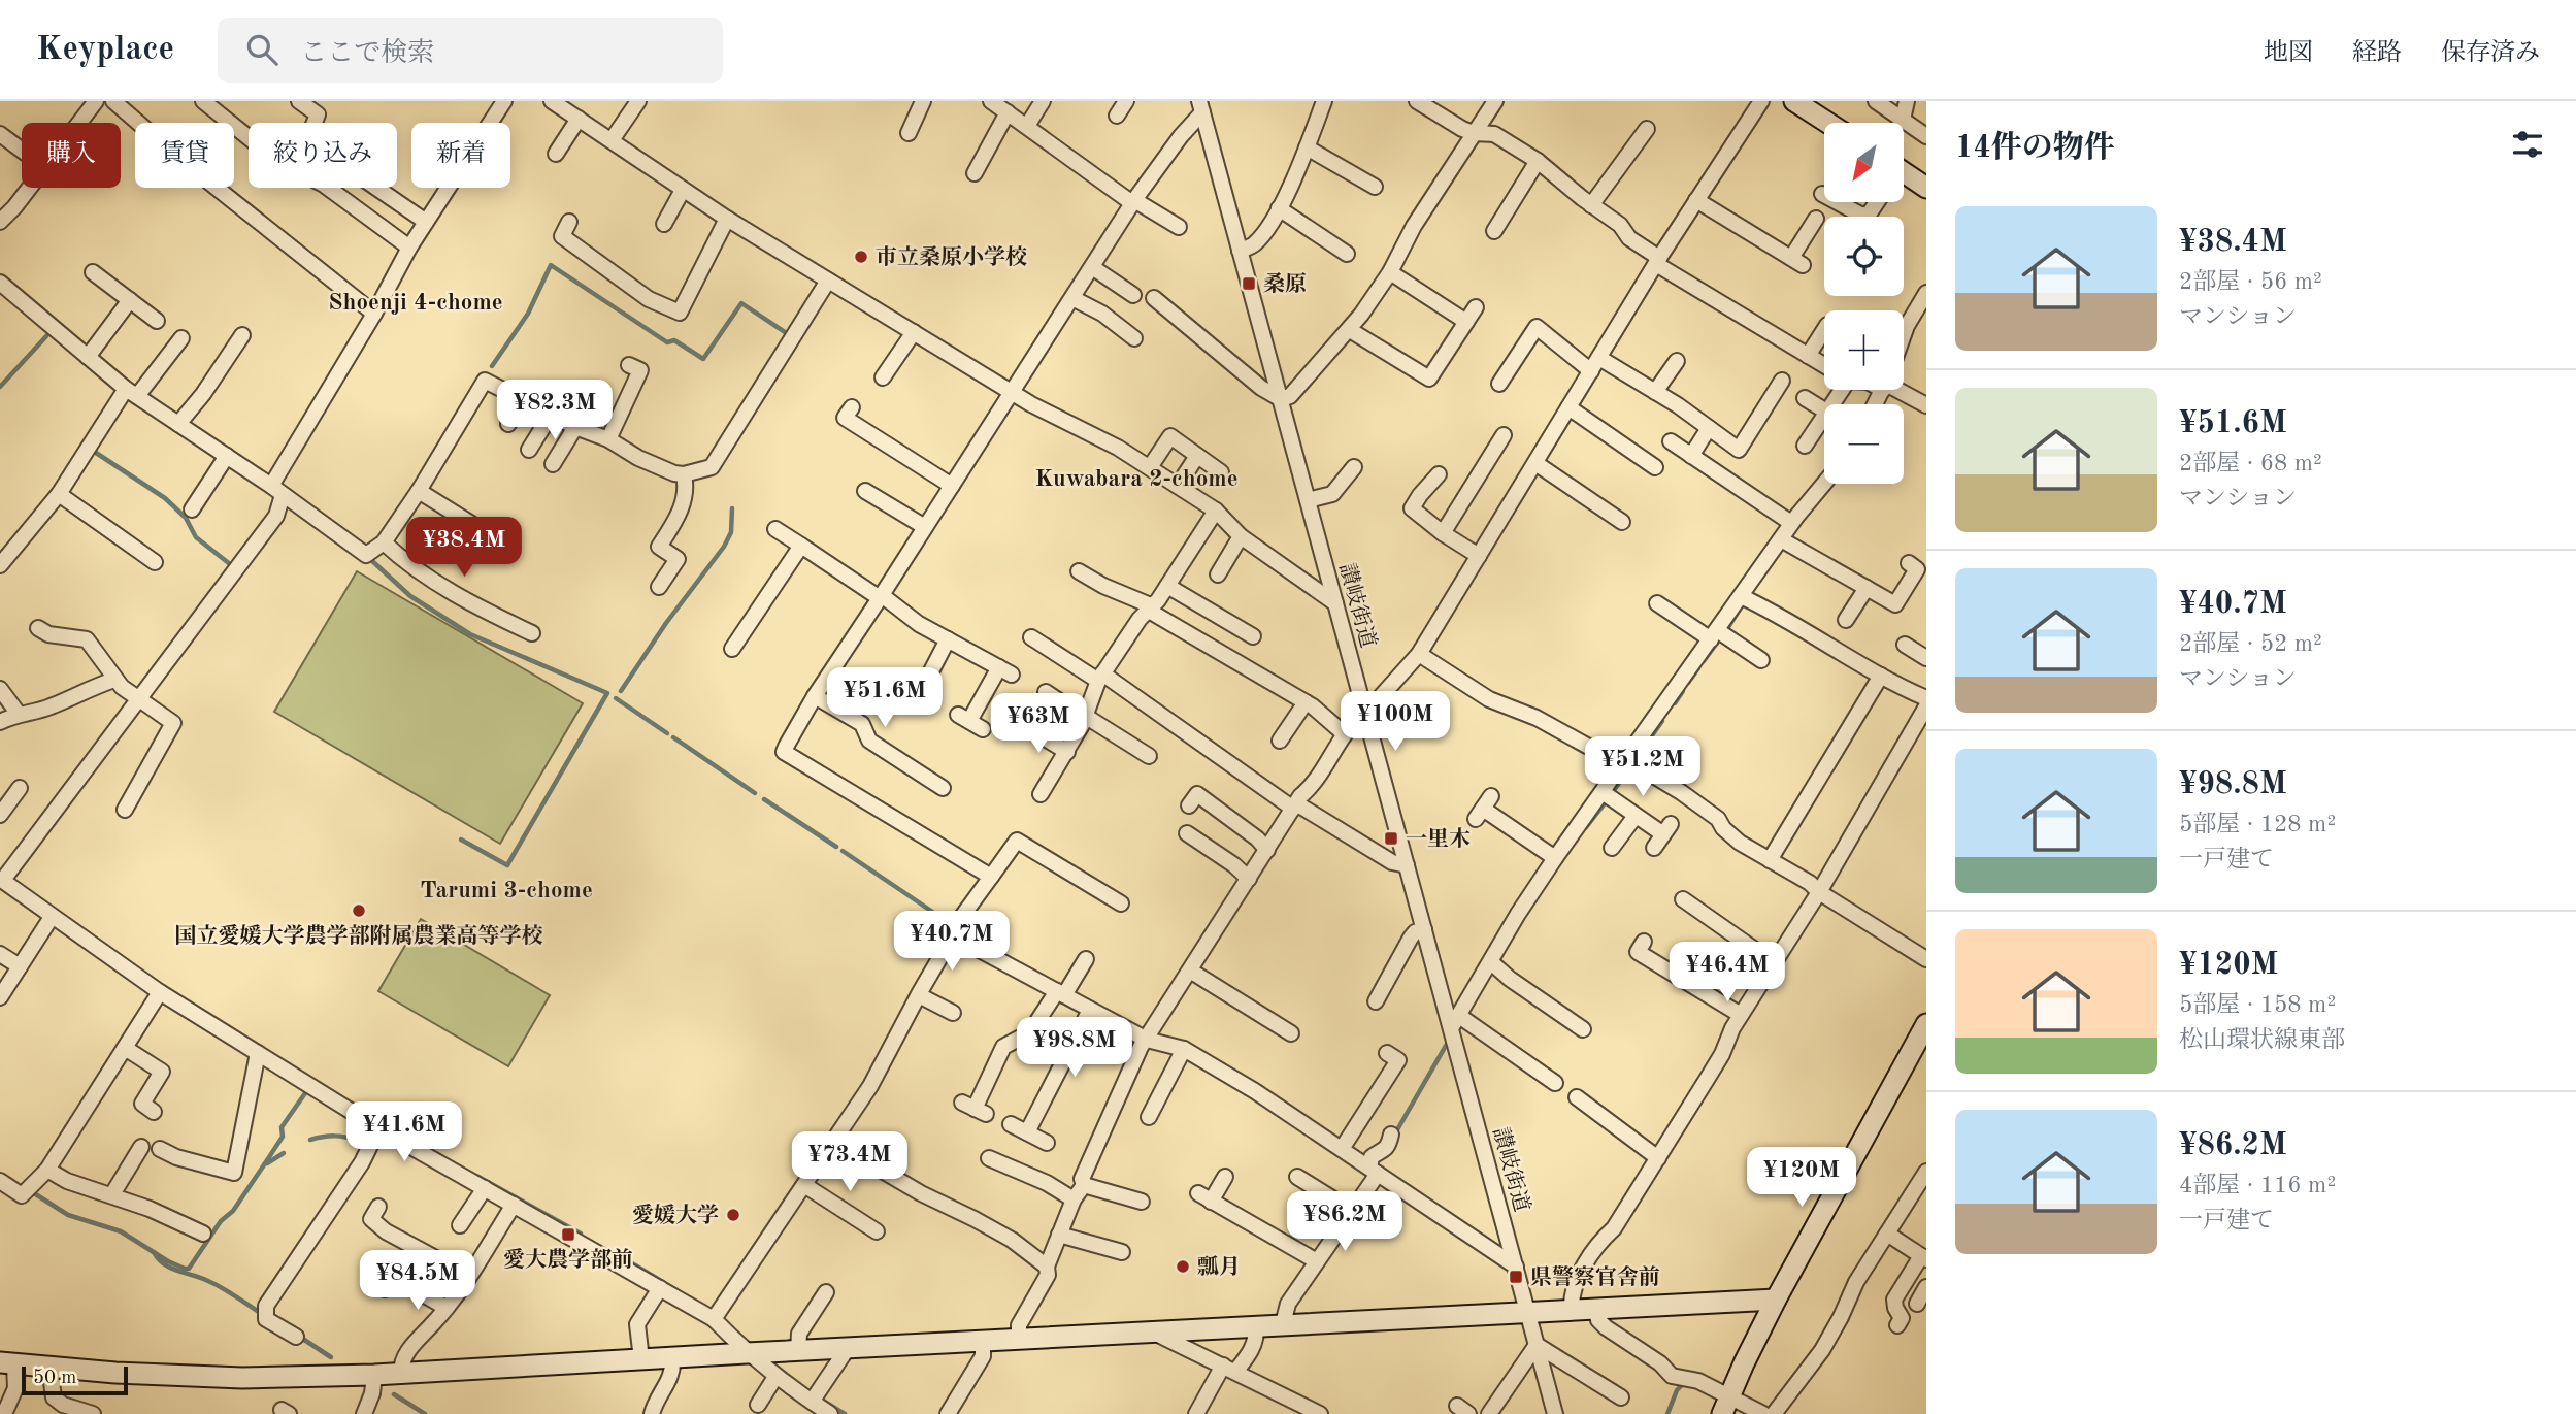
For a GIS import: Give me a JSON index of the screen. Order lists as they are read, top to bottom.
{
  "streets": {
    "street": ["讃岐街道"]
  },
  "districts": ["Shoenji 4-chome", "Kuwabara 2-chome", "Tarumi 3-chome"],
  "places": {
    "other": [
      "市立桑原小学校",
      "国立愛媛大学農学部附属農業高等学校",
      "愛媛大学",
      "瓢月"
    ],
    "transit": [
      "桑原",
      "一里木",
      "愛大農学部前",
      "県警察官舎前"
    ]
  },
  "scale_bar": "50 m",
  "north": "bottom left",
  "page": {
    "header": "Keyplace",
    "search": "ここで検索",
    "nav": ["地図", "経路", "保存済み"],
    "heading": "14件の物件",
    "map_buttons": ["+", "−"],
    "chip": [
      "購入",
      "賃貸",
      "絞り込み",
      "新着"
    ],
    "list": [
      {
        "name": "¥38.4M",
        "note": "2部屋 · 56 m² · マンション"
      },
      {
        "name": "¥51.6M",
        "note": "2部屋 · 68 m² · マンション"
      },
      {
        "name": "¥40.7M",
        "note": "2部屋 · 52 m² · マンション"
      },
      {
        "name": "¥98.8M",
        "note": "5部屋 · 128 m² · 一戸建て"
      },
      {
        "name": "¥120M",
        "note": "5部屋 · 158 m² · 松山環状線東部"
      },
      {
        "name": "¥86.2M",
        "note": "4部屋 · 116 m² · 一戸建て"
      }
    ],
    "price": [
      "¥82.3M",
      "¥38.4M",
      "¥51.6M",
      "¥100M",
      "¥63M",
      "¥51.2M",
      "¥40.7M",
      "¥46.4M",
      "¥98.8M",
      "¥41.6M",
      "¥73.4M",
      "¥120M",
      "¥86.2M",
      "¥84.5M"
    ],
    "scale": "50 m"
  }
}
